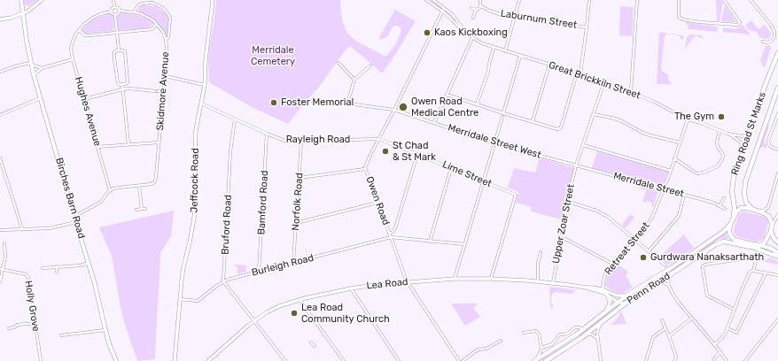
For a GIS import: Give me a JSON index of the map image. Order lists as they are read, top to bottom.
{
  "streets": {
    "highway": ["Ring Road St Marks", "Penn Road"],
    "main road": ["Birches Barn Road"],
    "street": [
      "Laburnum Street",
      "Great Brickkiln Street",
      "Skidmore Avenue",
      "Hughes Avenue",
      "Rayleigh Road",
      "Merridale Street West",
      "Lime Street",
      "Jeffcock Road",
      "Merridale Street",
      "Owen Road",
      "Norfolk Road",
      "Bamford Road",
      "Upper Zoar Street",
      "Bruford Road",
      "Retreat Street",
      "Burleigh Road",
      "Lea Road",
      "Holly Grove"
    ]
  },
  "crossings": [
    ["Great Brickkiln Street", "Ring Road St Marks"],
    ["Great Brickkiln Street", "Owen Road"],
    ["Great Brickkiln Street", "Upper Zoar Street"],
    ["Great Brickkiln Street", "Retreat Street"],
    ["Skidmore Avenue", "Hughes Avenue"],
    ["Ring Road St Marks", "Penn Road"],
    ["Rayleigh Road", "Lime Street"],
    ["Rayleigh Road", "Jeffcock Road"],
    ["Rayleigh Road", "Owen Road"],
    ["Rayleigh Road", "Norfolk Road"],
    ["Rayleigh Road", "Bamford Road"],
    ["Rayleigh Road", "Bruford Road"],
    ["Merridale Street West", "Merridale Street"],
    ["Merridale Street West", "Owen Road"],
    ["Merridale Street West", "Upper Zoar Street"],
    ["Lime Street", "Owen Road"],
    ["Lime Street", "Lea Road"],
    ["Jeffcock Road", "Burleigh Road"],
    ["Merridale Street", "Upper Zoar Street"],
    ["Merridale Street", "Retreat Street"],
    ["Owen Road", "Burleigh Road"],
    ["Owen Road", "Lea Road"],
    ["Norfolk Road", "Burleigh Road"],
    ["Bamford Road", "Burleigh Road"],
    ["Upper Zoar Street", "Lea Road"],
    ["Bruford Road", "Burleigh Road"],
    ["Retreat Street", "Lea Road"],
    ["Lea Road", "Penn Road"]
  ],
  "parks": ["Merridale Cemetery"],
  "places": [
    "Kaos Kickboxing",
    "Foster Memorial",
    "Owen Road Medical Centre",
    "The Gym",
    "St Chad & St Mark",
    "Gurdwara Nanaksarthath",
    "Lea Road Community Church"
  ]
}
